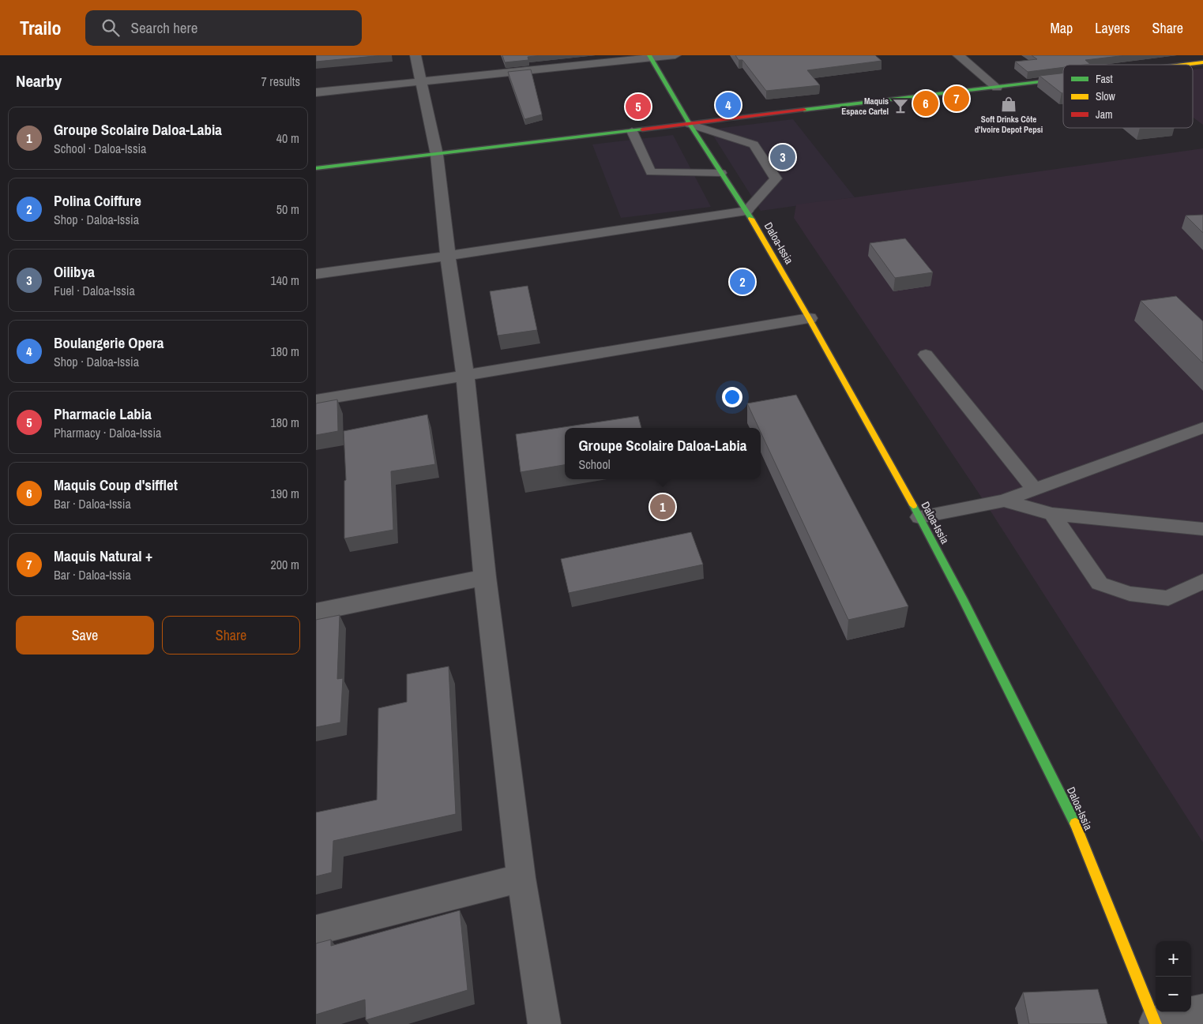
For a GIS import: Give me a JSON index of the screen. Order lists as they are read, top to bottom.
{
  "streets": {
    "main road": ["Daloa-Issia"]
  },
  "places": {
    "shop": ["Soft Drinks Côte d'Ivoire Depot Pepsi"],
    "bar": ["Maquis Espace Cartel"]
  },
  "legend": ["Fast", "Slow", "Jam"],
  "page": {
    "header": "Trailo",
    "search": "Search here",
    "nav": ["Map", "Layers", "Share"],
    "heading": ["Nearby", "7 results"],
    "pins": [
      "7",
      "6",
      "4",
      "5",
      "3",
      "2",
      "1"
    ],
    "list": [
      {
        "mark": "1",
        "name": "Groupe Scolaire Daloa-Labia",
        "note": "School · Daloa-Issia",
        "value": "40 m"
      },
      {
        "mark": "2",
        "name": "Polina Coiffure",
        "note": "Shop · Daloa-Issia",
        "value": "50 m"
      },
      {
        "mark": "3",
        "name": "Oilibya",
        "note": "Fuel · Daloa-Issia",
        "value": "140 m"
      },
      {
        "mark": "4",
        "name": "Boulangerie Opera",
        "note": "Shop · Daloa-Issia",
        "value": "180 m"
      },
      {
        "mark": "5",
        "name": "Pharmacie Labia",
        "note": "Pharmacy · Daloa-Issia",
        "value": "180 m"
      },
      {
        "mark": "6",
        "name": "Maquis Coup d'sifflet",
        "note": "Bar · Daloa-Issia",
        "value": "190 m"
      },
      {
        "mark": "7",
        "name": "Maquis Natural +",
        "note": "Bar · Daloa-Issia",
        "value": "200 m"
      }
    ],
    "popup": ["Groupe Scolaire Daloa-Labia", "School"],
    "buttons": ["Save", "Share"],
    "map_buttons": ["+", "−"]
  }
}
